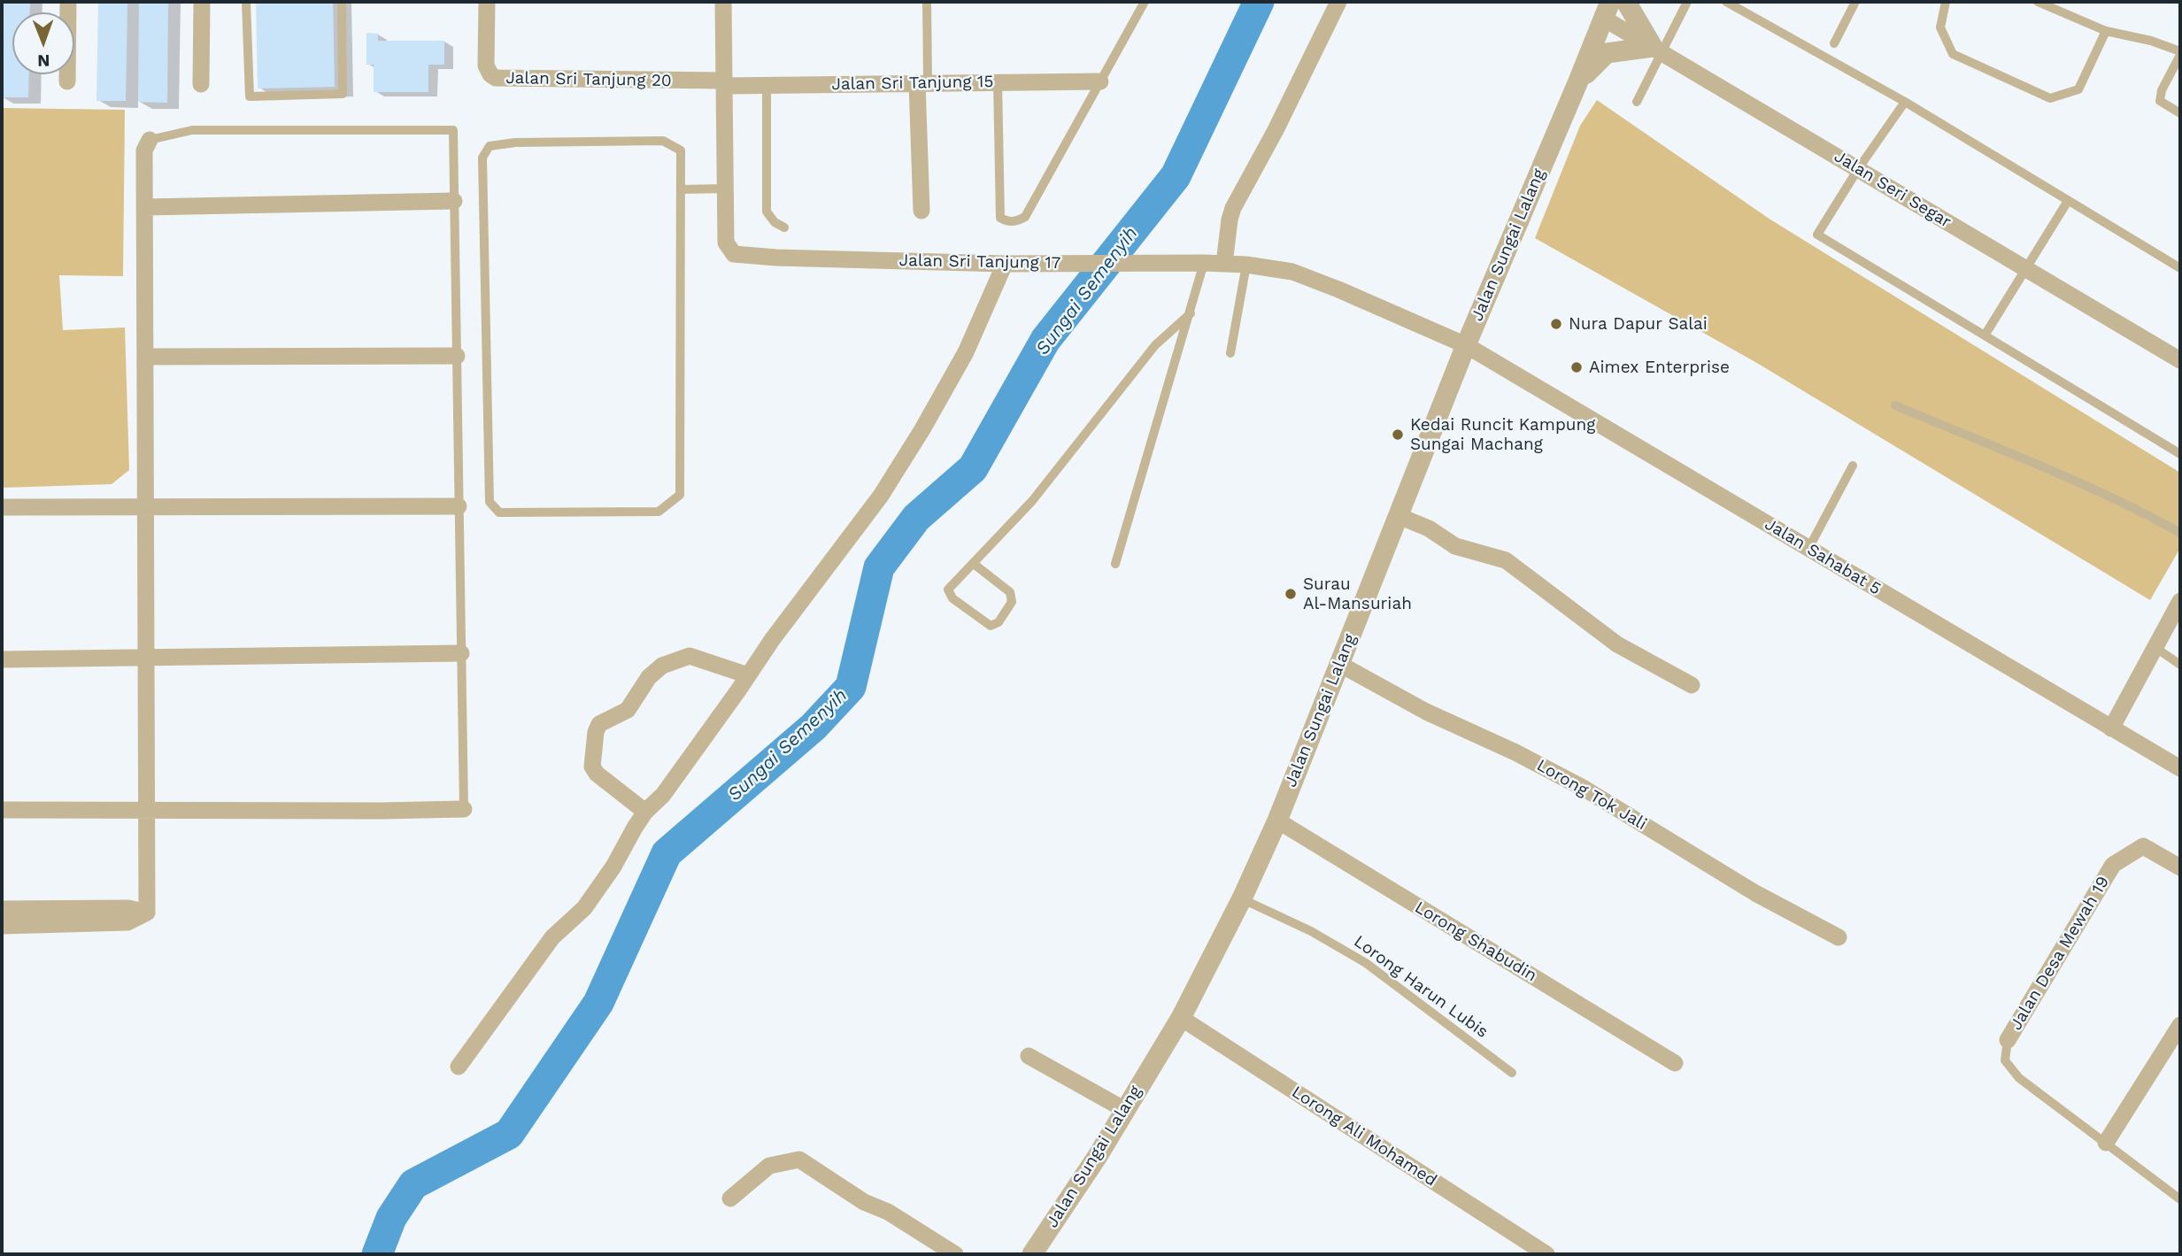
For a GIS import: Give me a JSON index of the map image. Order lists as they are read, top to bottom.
{
  "streets": {
    "street": [
      "Jalan Sri Tanjung 20",
      "Jalan Sri Tanjung 15",
      "Jalan Seri Segar",
      "Jalan Sungai Lalang",
      "Jalan Sri Tanjung 17",
      "Jalan Sahabat 5",
      "Lorong Tok Jali",
      "Lorong Shabudin",
      "Jalan Desa Mewah 19",
      "Lorong Ali Mohamed"
    ],
    "lane": ["Lorong Harun Lubis"]
  },
  "crossings": [
    ["Jalan Sri Tanjung 20", "Jalan Sri Tanjung 15"],
    ["Jalan Sri Tanjung 20", "Jalan Sri Tanjung 17"],
    ["Jalan Sri Tanjung 15", "Jalan Sri Tanjung 17"],
    ["Jalan Seri Segar", "Jalan Sungai Lalang"],
    ["Jalan Sungai Lalang", "Jalan Sri Tanjung 17"],
    ["Jalan Sungai Lalang", "Jalan Sahabat 5"],
    ["Jalan Sungai Lalang", "Lorong Tok Jali"],
    ["Jalan Sungai Lalang", "Lorong Shabudin"],
    ["Jalan Sungai Lalang", "Lorong Harun Lubis"],
    ["Jalan Sungai Lalang", "Lorong Ali Mohamed"],
    ["Jalan Sri Tanjung 17", "Jalan Sahabat 5"]
  ],
  "water": ["Sungai Semenyih"],
  "places": [
    "Nura Dapur Salai",
    "Aimex Enterprise",
    "Kedai Runcit Kampung Sungai Machang",
    "Surau Al-Mansuriah"
  ],
  "north": "bottom"
}
